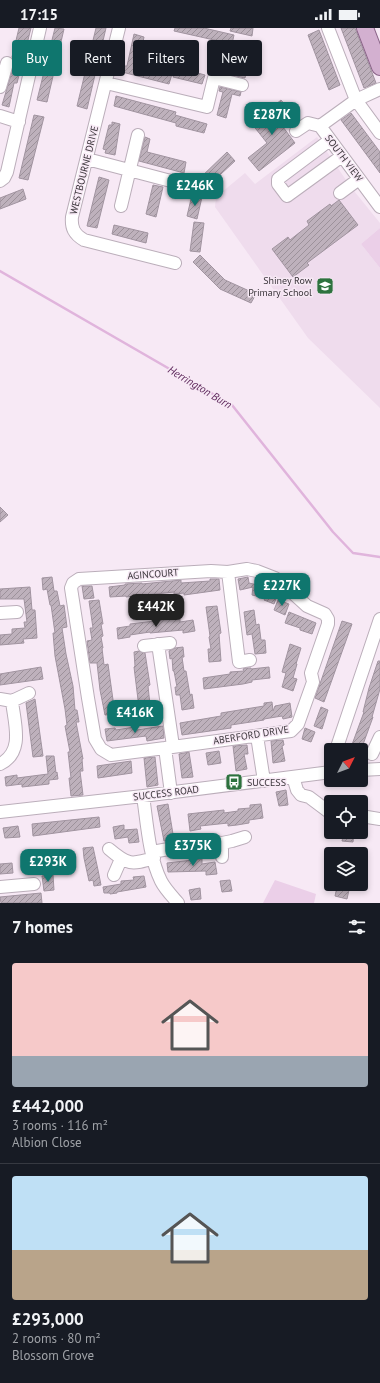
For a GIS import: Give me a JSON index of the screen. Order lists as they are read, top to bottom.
{
  "streets": {
    "street": [
      "SOUTH VIEW",
      "WESTBOURNE DRIVE",
      "AGINCOURT",
      "ABERFORD DRIVE",
      "SUCCESS ROAD"
    ]
  },
  "crossings": [
    ["AGINCOURT", "ABERFORD DRIVE"]
  ],
  "water": ["Herrington Burn"],
  "places": {
    "school or university": ["Shiney Row Primary School"],
    "bus stop": ["SUCCESS"]
  },
  "north": "top right",
  "page": {
    "status": "17:15",
    "chip": [
      "Buy",
      "Rent",
      "Filters",
      "New"
    ],
    "price": [
      "£287K",
      "£246K",
      "£227K",
      "£442K",
      "£416K",
      "£375K",
      "£293K"
    ],
    "heading": "7 homes",
    "list": [
      {
        "name": "£442,000",
        "note": "3 rooms · 116 m² · Albion Close"
      },
      {
        "name": "£293,000",
        "note": "2 rooms · 80 m² · Blossom Grove"
      }
    ]
  }
}
